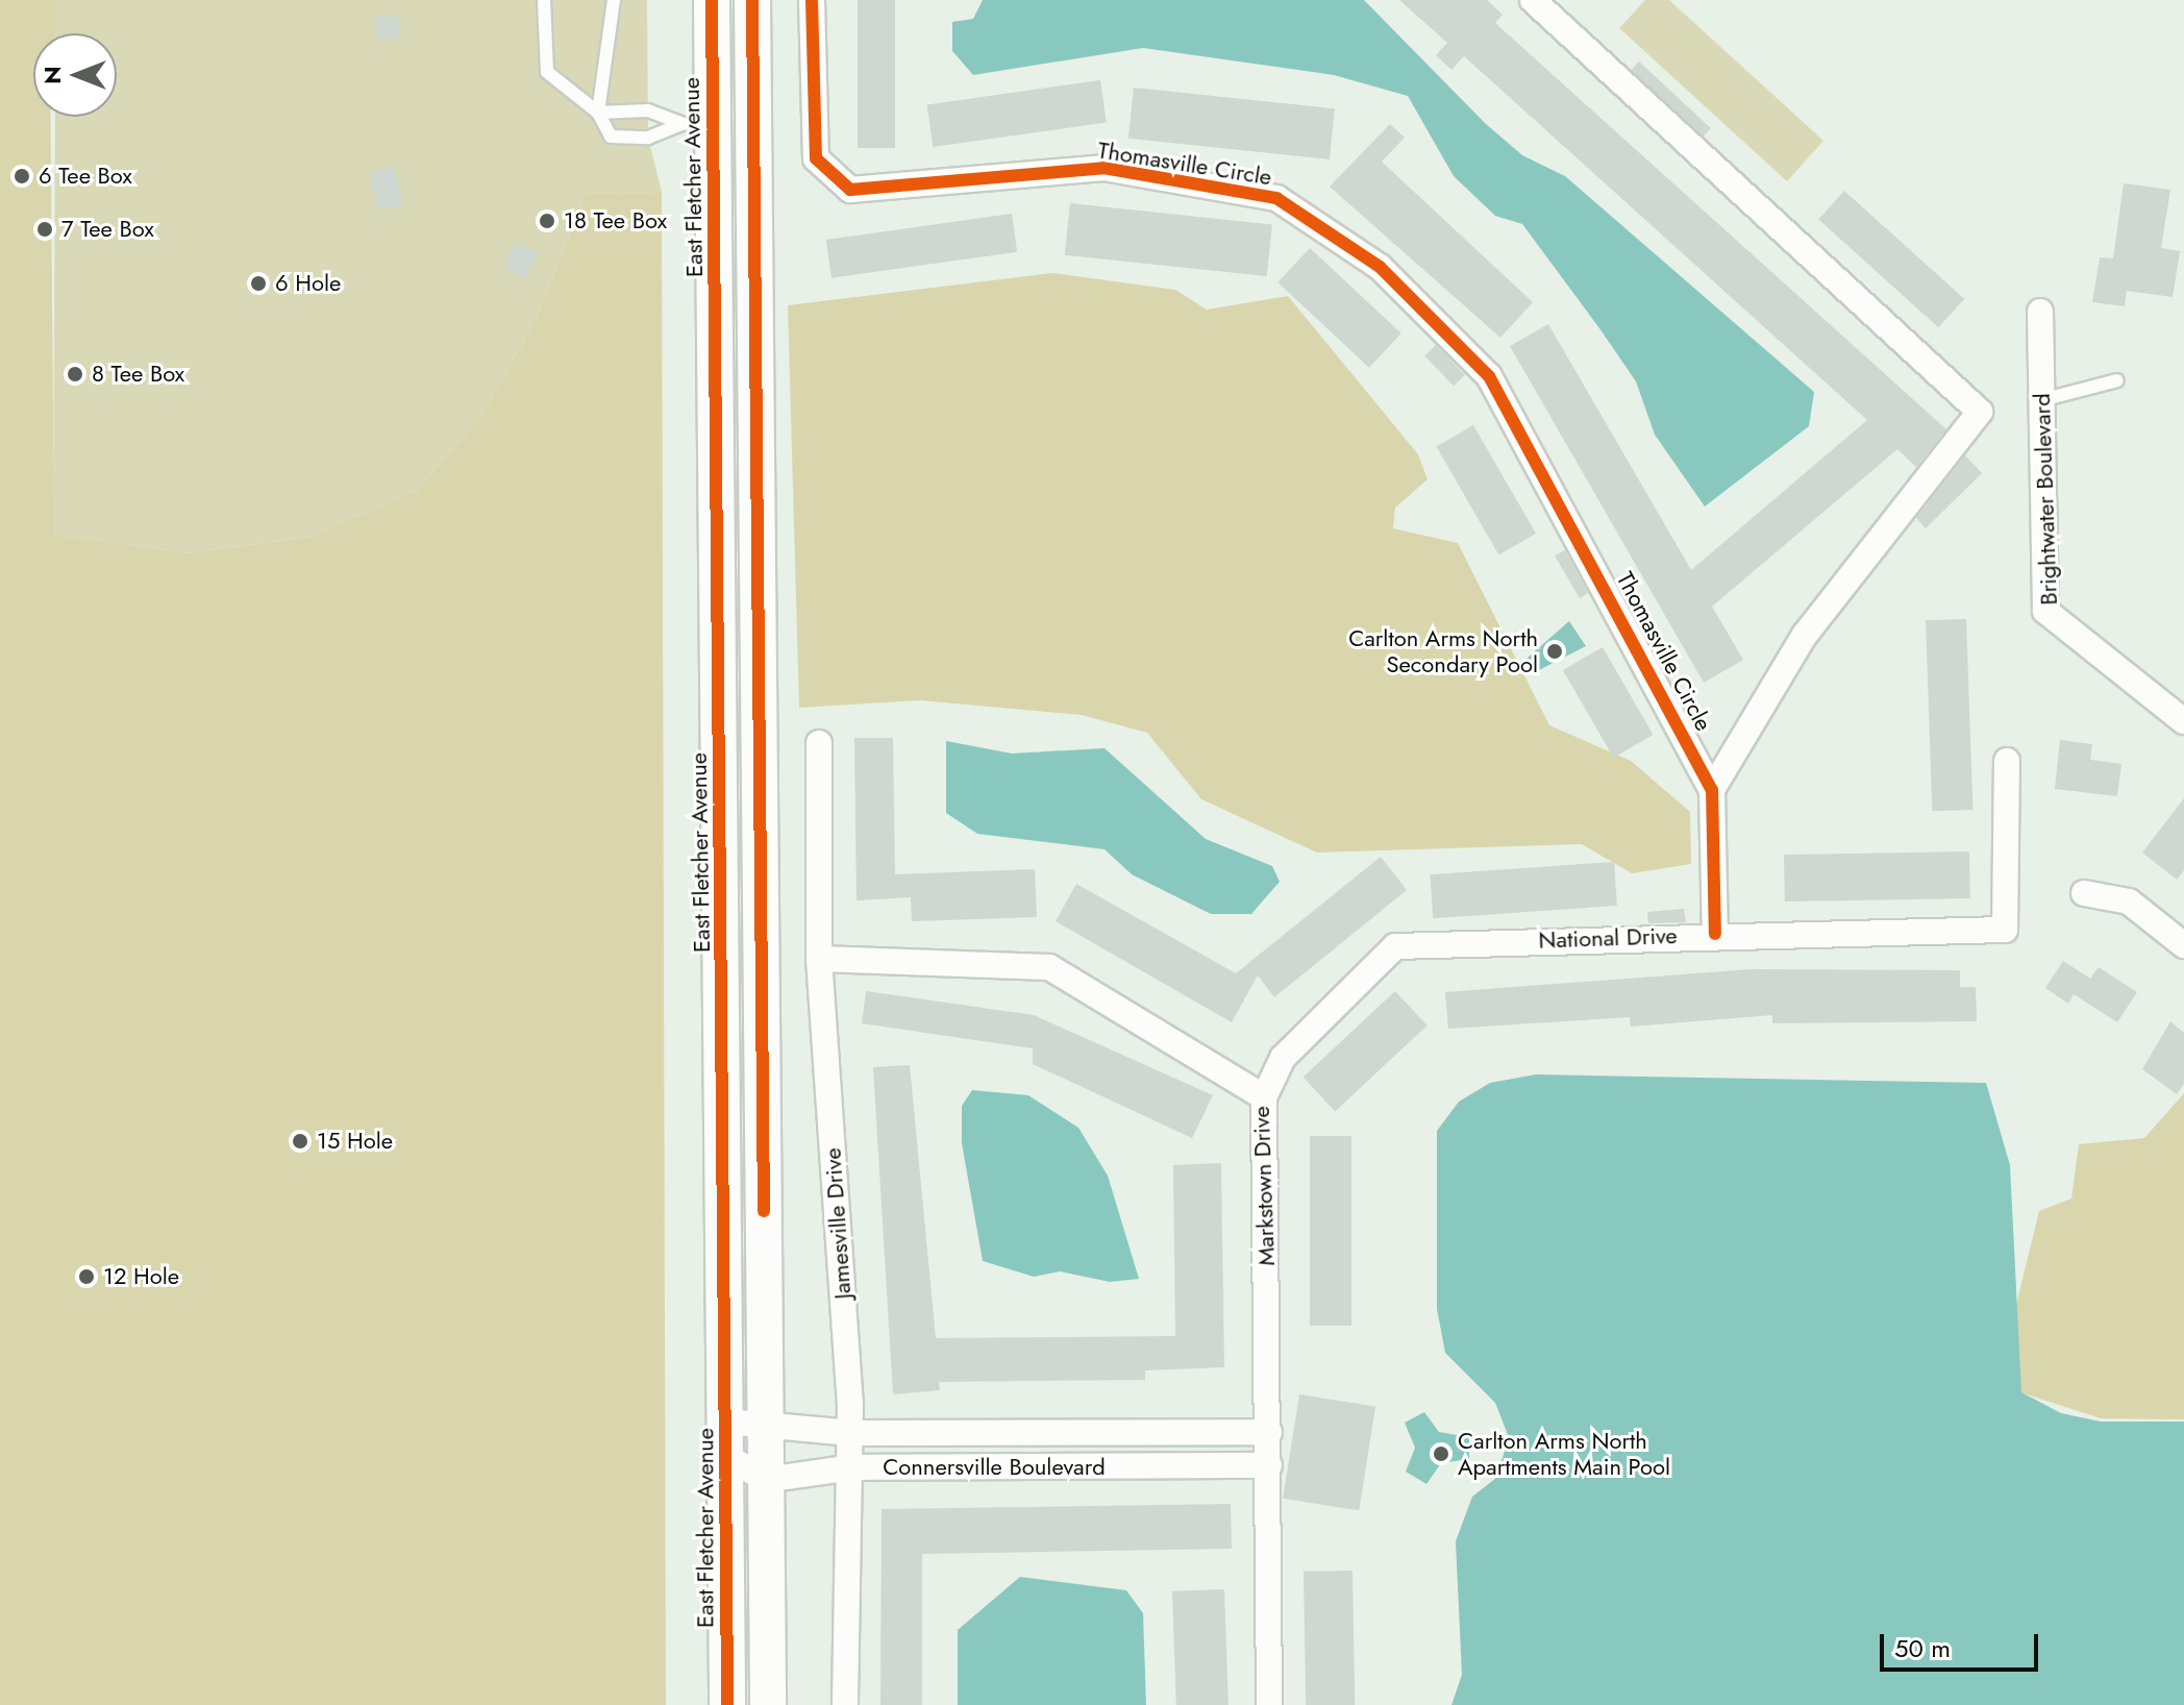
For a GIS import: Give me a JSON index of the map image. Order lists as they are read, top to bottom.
{
  "streets": {
    "main road": ["East Fletcher Avenue"],
    "street": [
      "Thomasville Circle",
      "Brightwater Boulevard",
      "National Drive",
      "Markstown Drive",
      "Jamesville Drive",
      "Connersville Boulevard"
    ]
  },
  "crossings": [
    ["Thomasville Circle", "National Drive"],
    ["East Fletcher Avenue", "Connersville Boulevard"],
    ["National Drive", "Markstown Drive"],
    ["Markstown Drive", "Jamesville Drive"],
    ["Markstown Drive", "Connersville Boulevard"],
    ["Jamesville Drive", "Connersville Boulevard"]
  ],
  "places": [
    "6 Tee Box",
    "18 Tee Box",
    "7 Tee Box",
    "6 Hole",
    "8 Tee Box",
    "Carlton Arms North Secondary Pool",
    "15 Hole",
    "12 Hole",
    "Carlton Arms North Apartments Main Pool"
  ],
  "scale_bar": "50 m",
  "north": "left"
}
